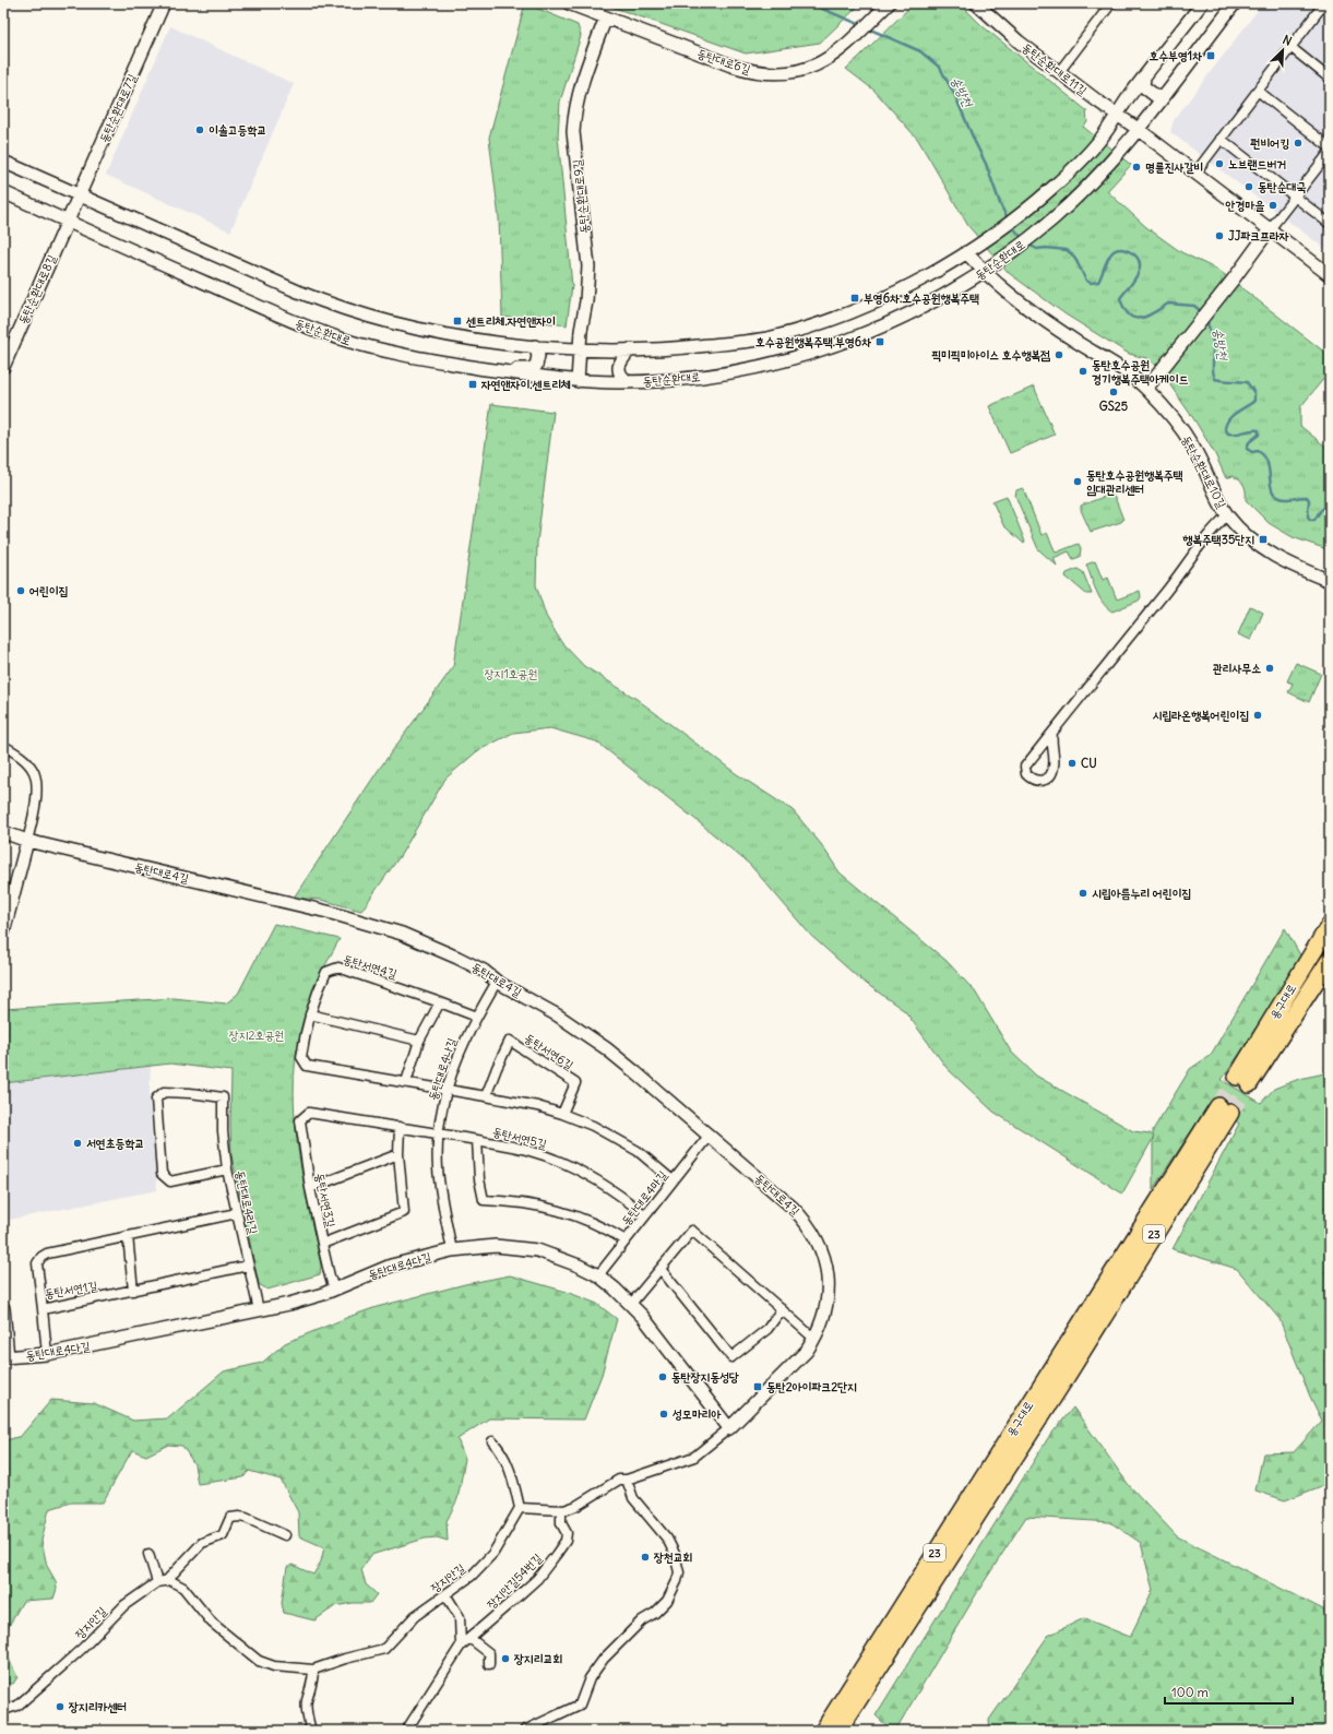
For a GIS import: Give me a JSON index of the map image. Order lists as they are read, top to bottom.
{
  "streets": {
    "highway": ["용구대로", "23"],
    "street": [
      "동탄대로6길",
      "동탄순환대로11길",
      "동탄순환대로7길",
      "동탄순환대로9길",
      "동탄순환대로",
      "동탄순환대로8길",
      "동탄순환대로10길",
      "동탄대로4길",
      "동탄서연4길",
      "동탄서연6길",
      "동탄대로4나길",
      "동탄서연5길",
      "동탄대로4마길",
      "동탄서연3길",
      "동탄대로4라길",
      "동탄대로4다길",
      "동탄서연1길",
      "장지안길",
      "장지안길54번길"
    ]
  },
  "crossings": [
    ["동탄대로6길", "동탄순환대로9길"],
    ["동탄순환대로11길", "동탄순환대로"],
    ["동탄순환대로7길", "동탄순환대로"],
    ["동탄순환대로7길", "동탄순환대로8길"],
    ["동탄순환대로9길", "동탄순환대로"],
    ["동탄순환대로", "동탄순환대로8길"],
    ["동탄순환대로", "동탄순환대로10길"],
    ["동탄대로4길", "동탄대로4나길"],
    ["동탄대로4길", "동탄대로4마길"],
    ["동탄대로4길", "동탄대로4다길"],
    ["동탄서연4길", "동탄서연6길"],
    ["동탄서연4길", "동탄대로4나길"],
    ["동탄대로4나길", "동탄서연3길"],
    ["동탄대로4나길", "동탄대로4다길"],
    ["동탄서연5길", "동탄대로4마길"],
    ["동탄서연5길", "동탄서연3길"],
    ["동탄대로4마길", "동탄대로4다길"],
    ["동탄대로4라길", "동탄대로4다길"],
    ["동탄대로4라길", "동탄서연1길"]
  ],
  "water": ["송방천"],
  "parks": ["장지1호공원", "장지2호공원"],
  "places": {
    "transit": [
      "호수부영1차",
      "부영6차.호수공원행복주택",
      "센트리체.자연앤자이",
      "호수공원행복주택.부영6차",
      "자연앤자이.센트리체",
      "행복주택35단지",
      "동탄2아이파크2단지"
    ],
    "other": [
      "이솔고등학교",
      "펀비어킹",
      "노브랜드버거",
      "명륜진사갈비",
      "동탄순대국",
      "안경마을",
      "JJ파크프라자",
      "픽미픽미아이스 호수행복점",
      "동탄호수공원 경기행복주택아케이드",
      "GS25",
      "동탄호수공원행복주택 임대관리센터",
      "어린이집",
      "관리사무소",
      "시립라온행복어린이집",
      "CU",
      "시립아름누리 어린이집",
      "서연초등학교",
      "동탄장지동성당",
      "성모마리아",
      "장천교회",
      "장지리교회",
      "장지리카센터"
    ]
  },
  "scale_bar": "100 m",
  "north": "top right"
}
